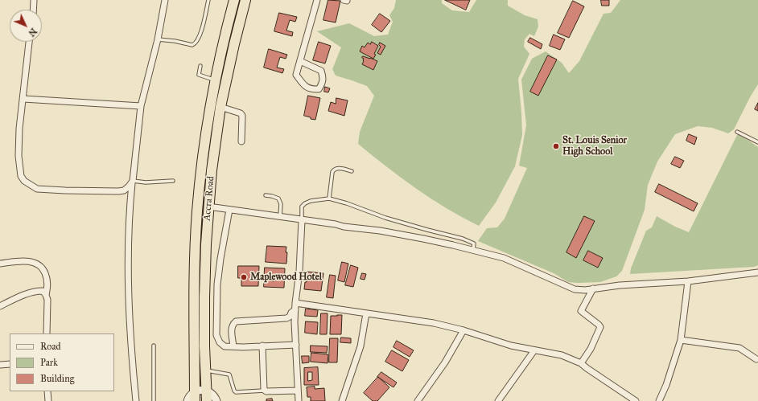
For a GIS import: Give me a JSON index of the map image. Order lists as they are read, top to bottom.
{
  "streets": {
    "highway": ["Accra Road"]
  },
  "places": ["St. Louis Senior High School", "Maplewood Hotel"],
  "legend": ["Road", "Park", "Building"],
  "north": "bottom right"
}
